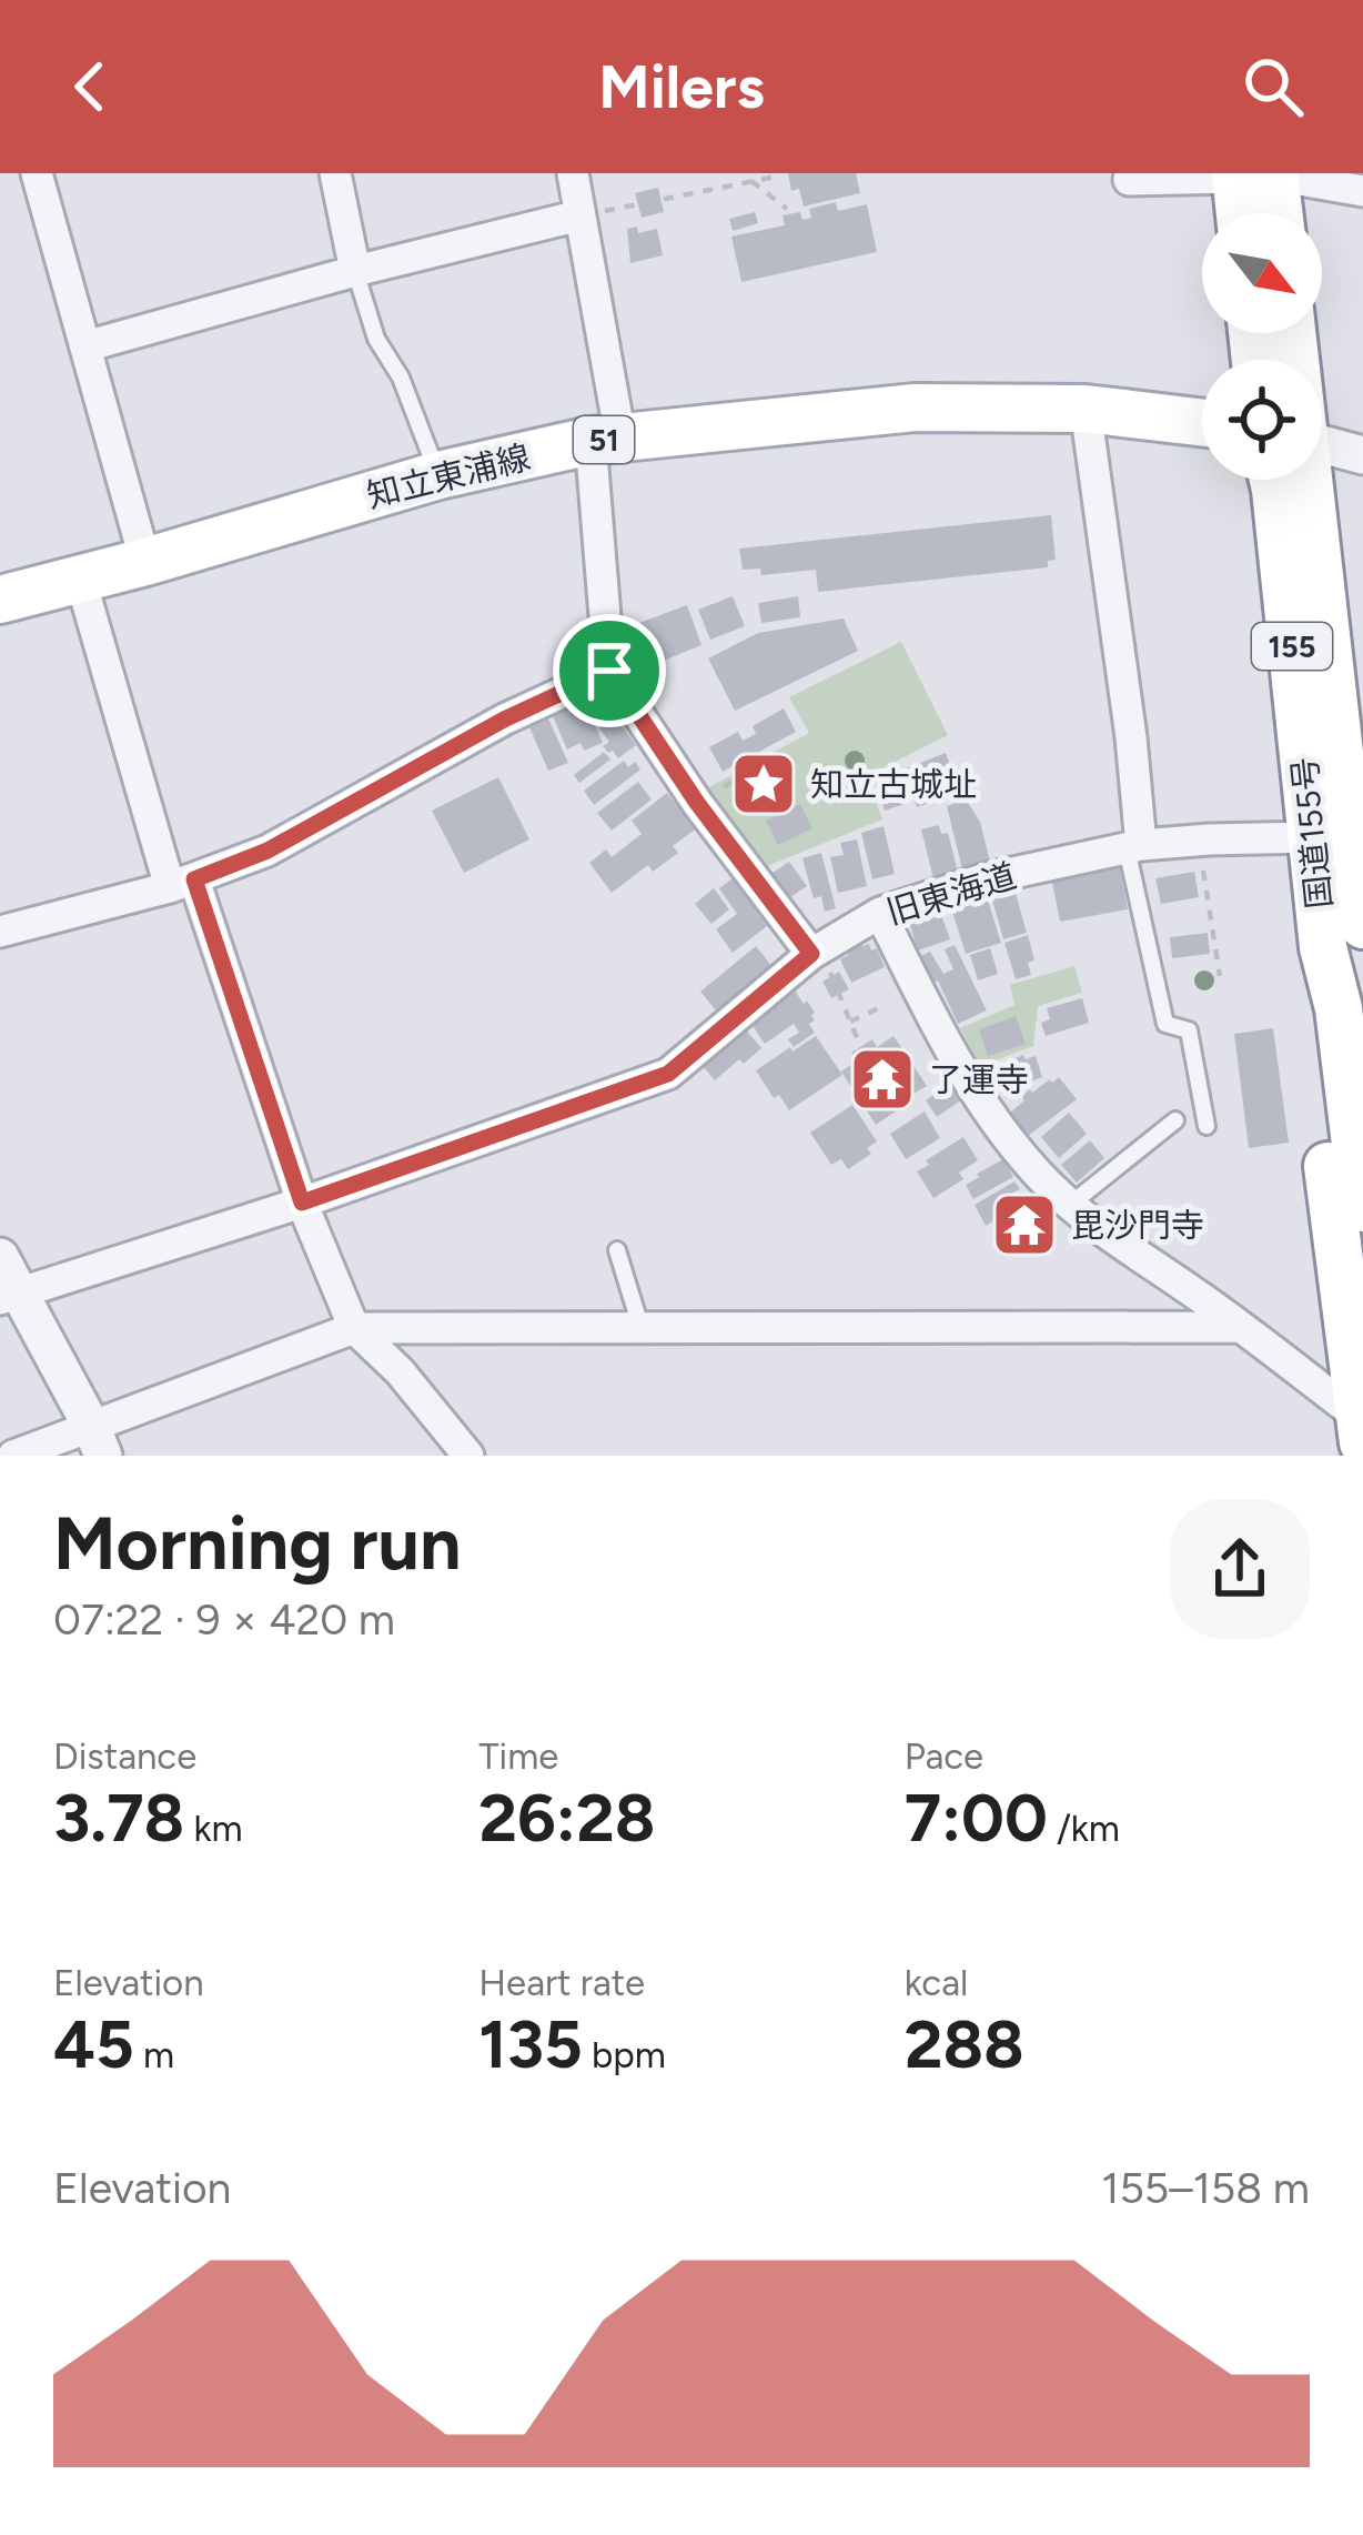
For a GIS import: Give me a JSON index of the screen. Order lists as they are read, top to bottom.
{
  "streets": {
    "main road": [
      "51",
      "知立東浦線",
      "155",
      "国道155号"
    ],
    "street": ["旧東海道"]
  },
  "crossings": [
    ["155", "国道155号"],
    ["国道155号", "旧東海道"]
  ],
  "places": {
    "place": ["知立古城址"],
    "temple": ["了運寺", "毘沙門寺"]
  },
  "north": "bottom right",
  "page": {
    "header": "Milers",
    "heading": ["Morning run", "07:22 · 9 × 420 m"],
    "stats": [
      ["Distance", "3.78 km"],
      ["Time", "26:28"],
      ["Pace", "7:00 /km"],
      ["Elevation", "45 m"],
      ["Heart rate", "135 bpm"],
      ["kcal", "288"]
    ],
    "chart": ["Elevation", "155–158 m"]
  }
}
